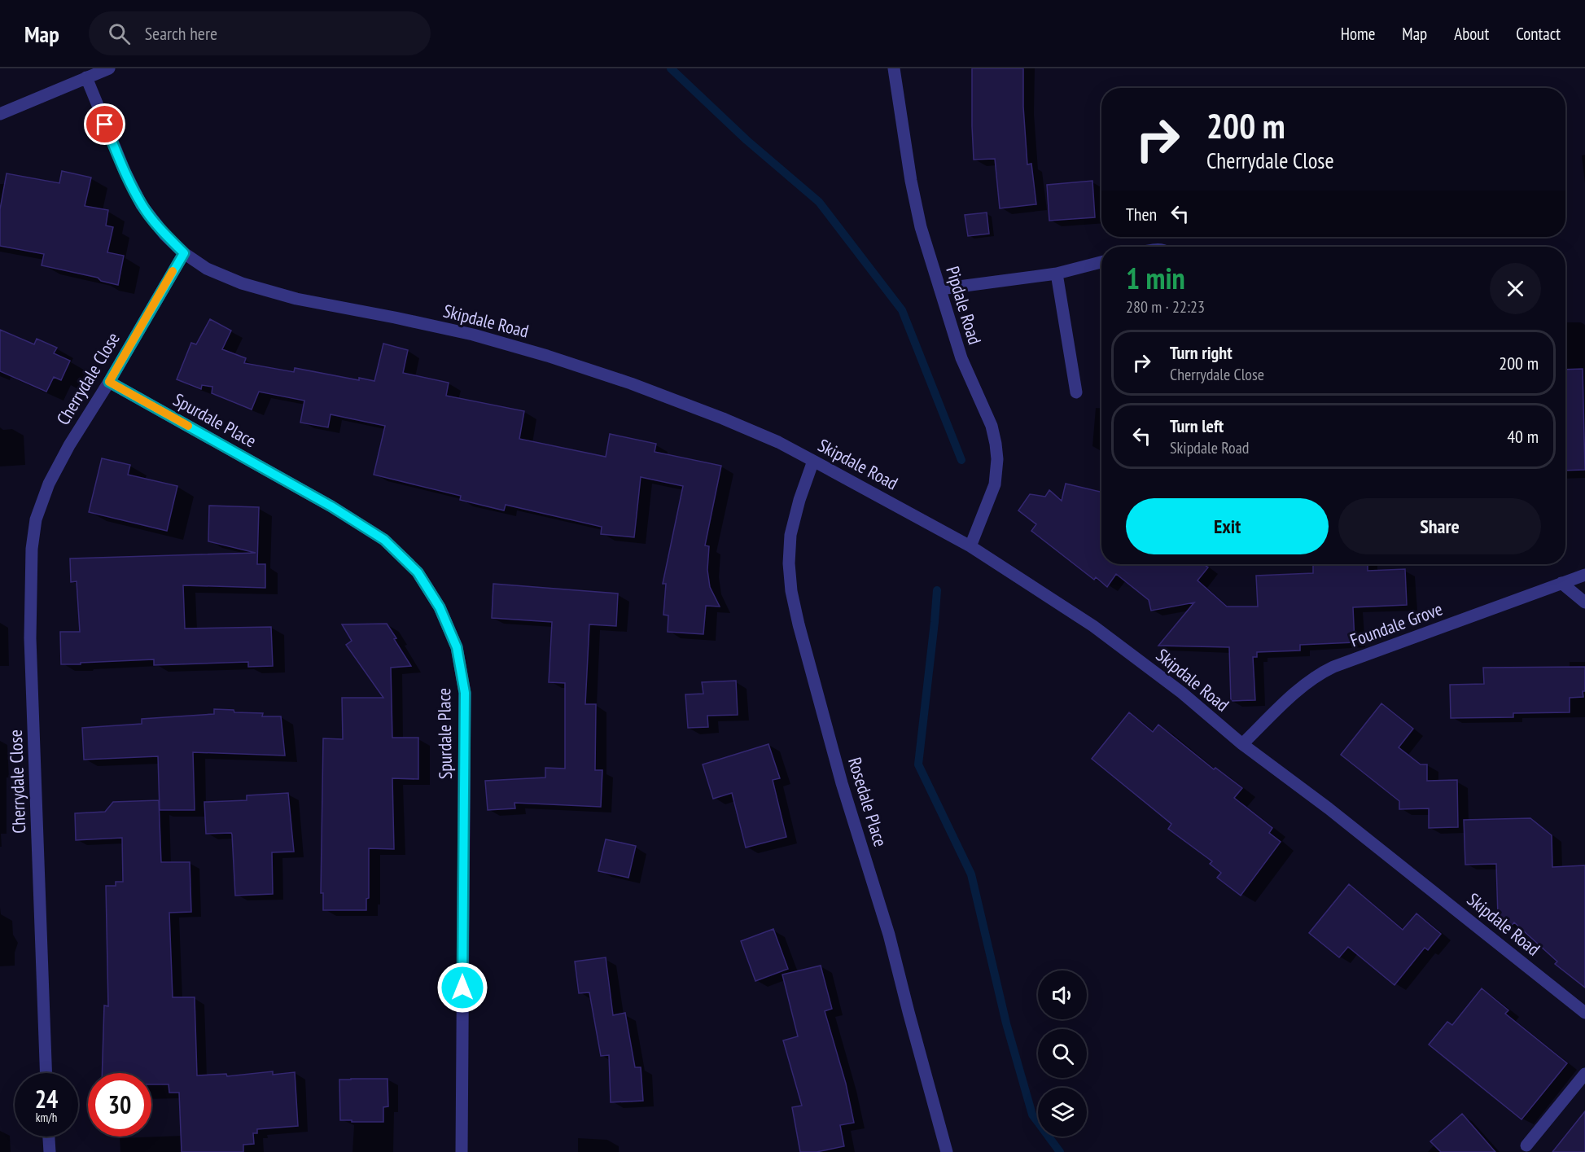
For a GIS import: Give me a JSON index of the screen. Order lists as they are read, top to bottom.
{
  "streets": {
    "street": [
      "Pipdale Road",
      "Skipdale Road",
      "Cherrydale Close",
      "Spurdale Place",
      "Foundale Grove",
      "Rosedale Place"
    ]
  },
  "crossings": [
    ["Pipdale Road", "Skipdale Road"],
    ["Skipdale Road", "Cherrydale Close"],
    ["Skipdale Road", "Foundale Grove"],
    ["Skipdale Road", "Rosedale Place"],
    ["Cherrydale Close", "Spurdale Place"]
  ],
  "page": {
    "header": "Map",
    "search": "Search here",
    "nav": [
      "Home",
      "Map",
      "About",
      "Contact"
    ],
    "turn": ["200 m", "Cherrydale Close"],
    "then": "Then",
    "heading": ["1 min", "280 m · 22:23"],
    "list": [
      {
        "name": "Turn right",
        "note": "Cherrydale Close",
        "value": "200 m"
      },
      {
        "name": "Turn left",
        "note": "Skipdale Road",
        "value": "40 m"
      }
    ],
    "buttons": ["Exit", "Share"],
    "speed": "24 km/h",
    "limit": "30"
  }
}
